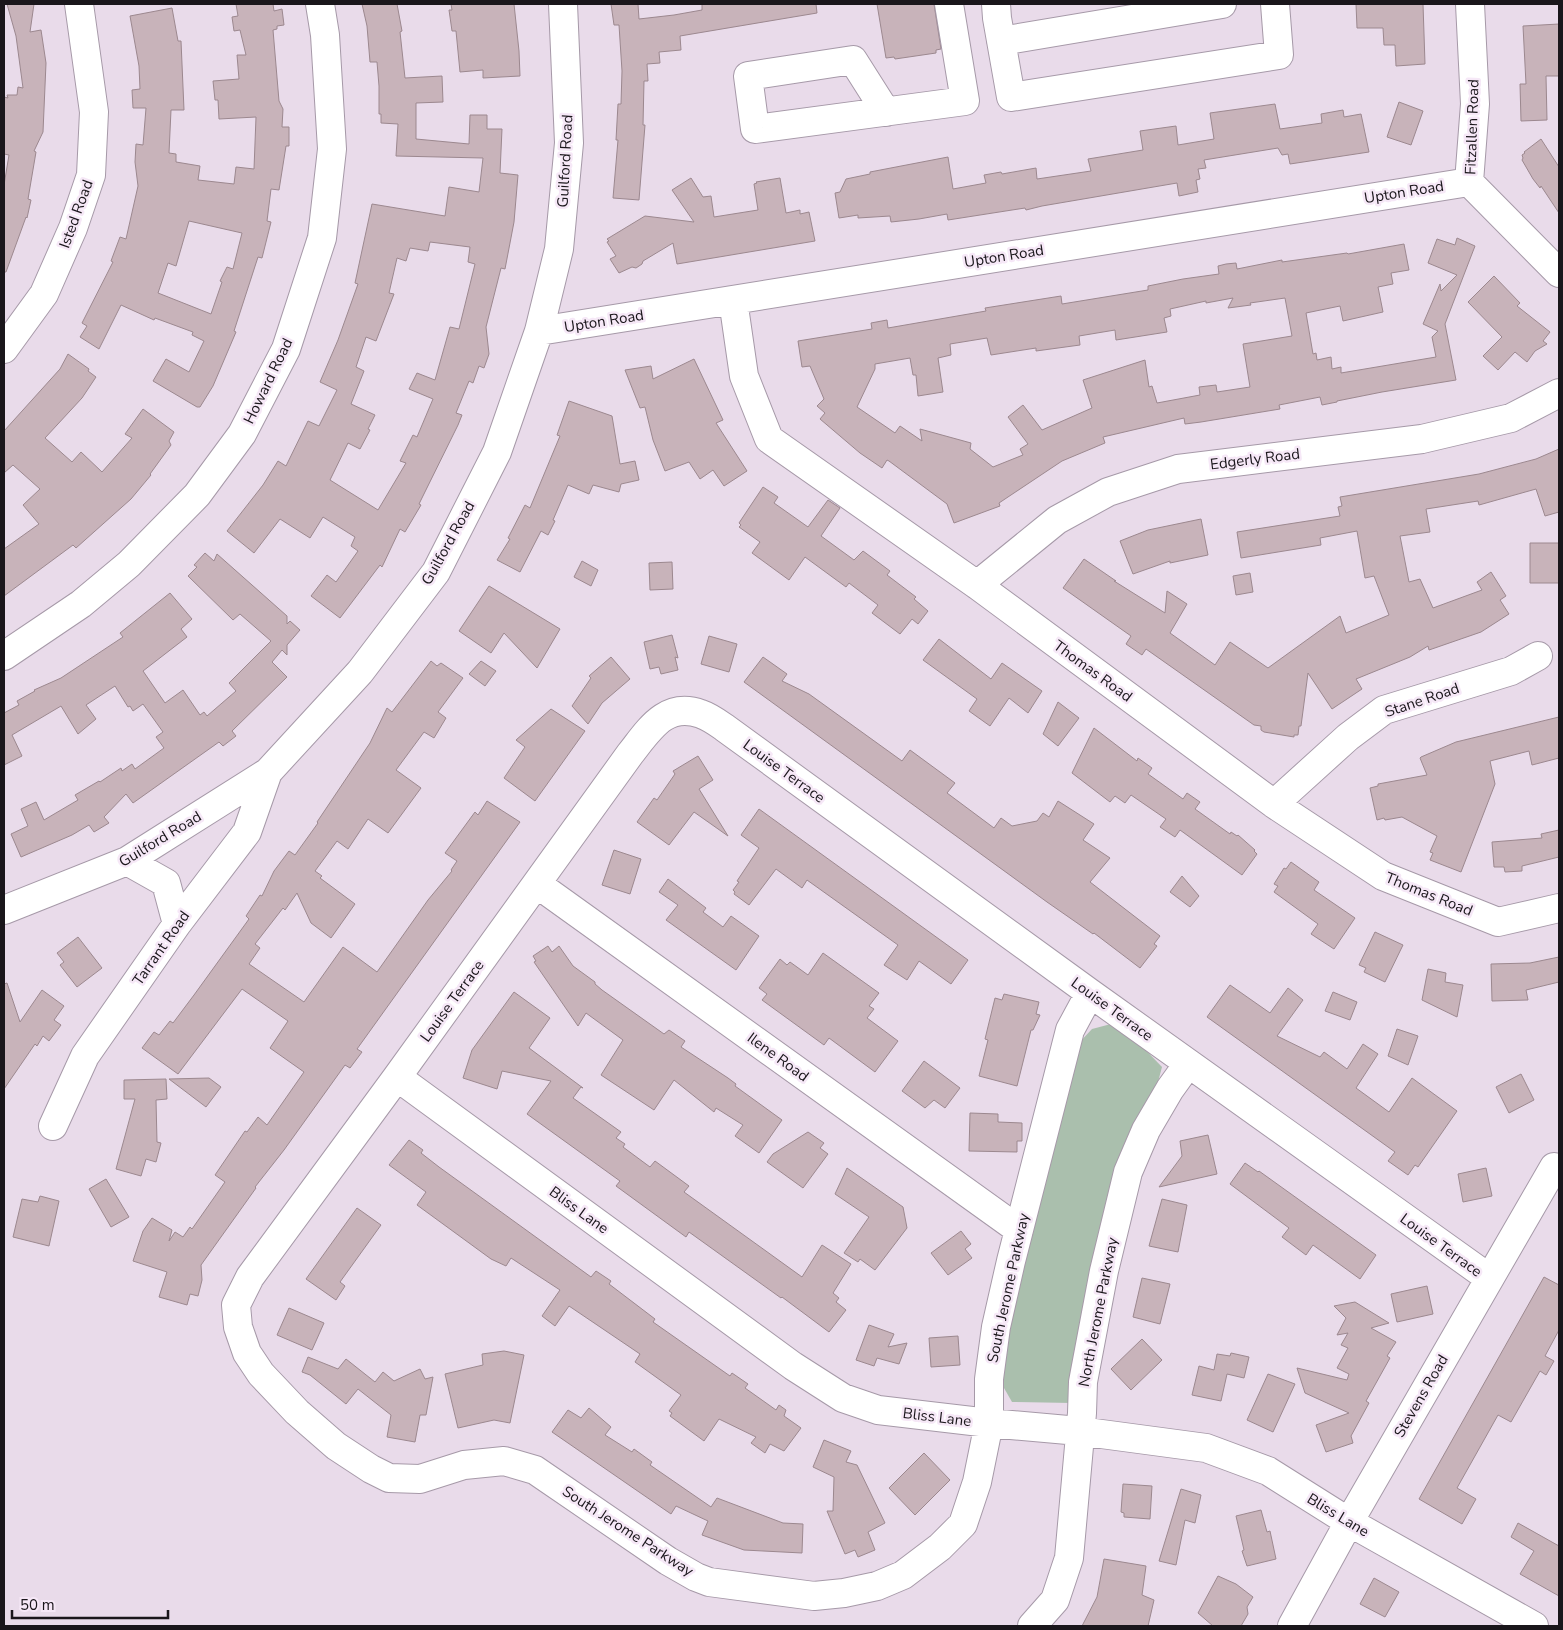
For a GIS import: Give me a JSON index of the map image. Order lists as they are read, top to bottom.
{
  "streets": {
    "street": [
      "Fitzallen Road",
      "Guilford Road",
      "Upton Road",
      "Isted Road",
      "Howard Road",
      "Edgerly Road",
      "Thomas Road",
      "Stane Road",
      "Louise Terrace",
      "Tarrant Road",
      "Ilene Road",
      "Bliss Lane",
      "South Jerome Parkway",
      "North Jerome Parkway",
      "Stevens Road"
    ]
  },
  "crossings": [
    ["Fitzallen Road", "Upton Road"],
    ["Guilford Road", "Upton Road"],
    ["Guilford Road", "Tarrant Road"],
    ["Upton Road", "Thomas Road"],
    ["Edgerly Road", "Thomas Road"],
    ["Thomas Road", "Stane Road"],
    ["Louise Terrace", "Ilene Road"],
    ["Louise Terrace", "Bliss Lane"],
    ["Louise Terrace", "South Jerome Parkway"],
    ["Louise Terrace", "North Jerome Parkway"],
    ["Louise Terrace", "Stevens Road"],
    ["Ilene Road", "South Jerome Parkway"],
    ["Bliss Lane", "South Jerome Parkway"],
    ["Bliss Lane", "North Jerome Parkway"],
    ["Bliss Lane", "Stevens Road"]
  ],
  "scale_bar": "50 m"
}
